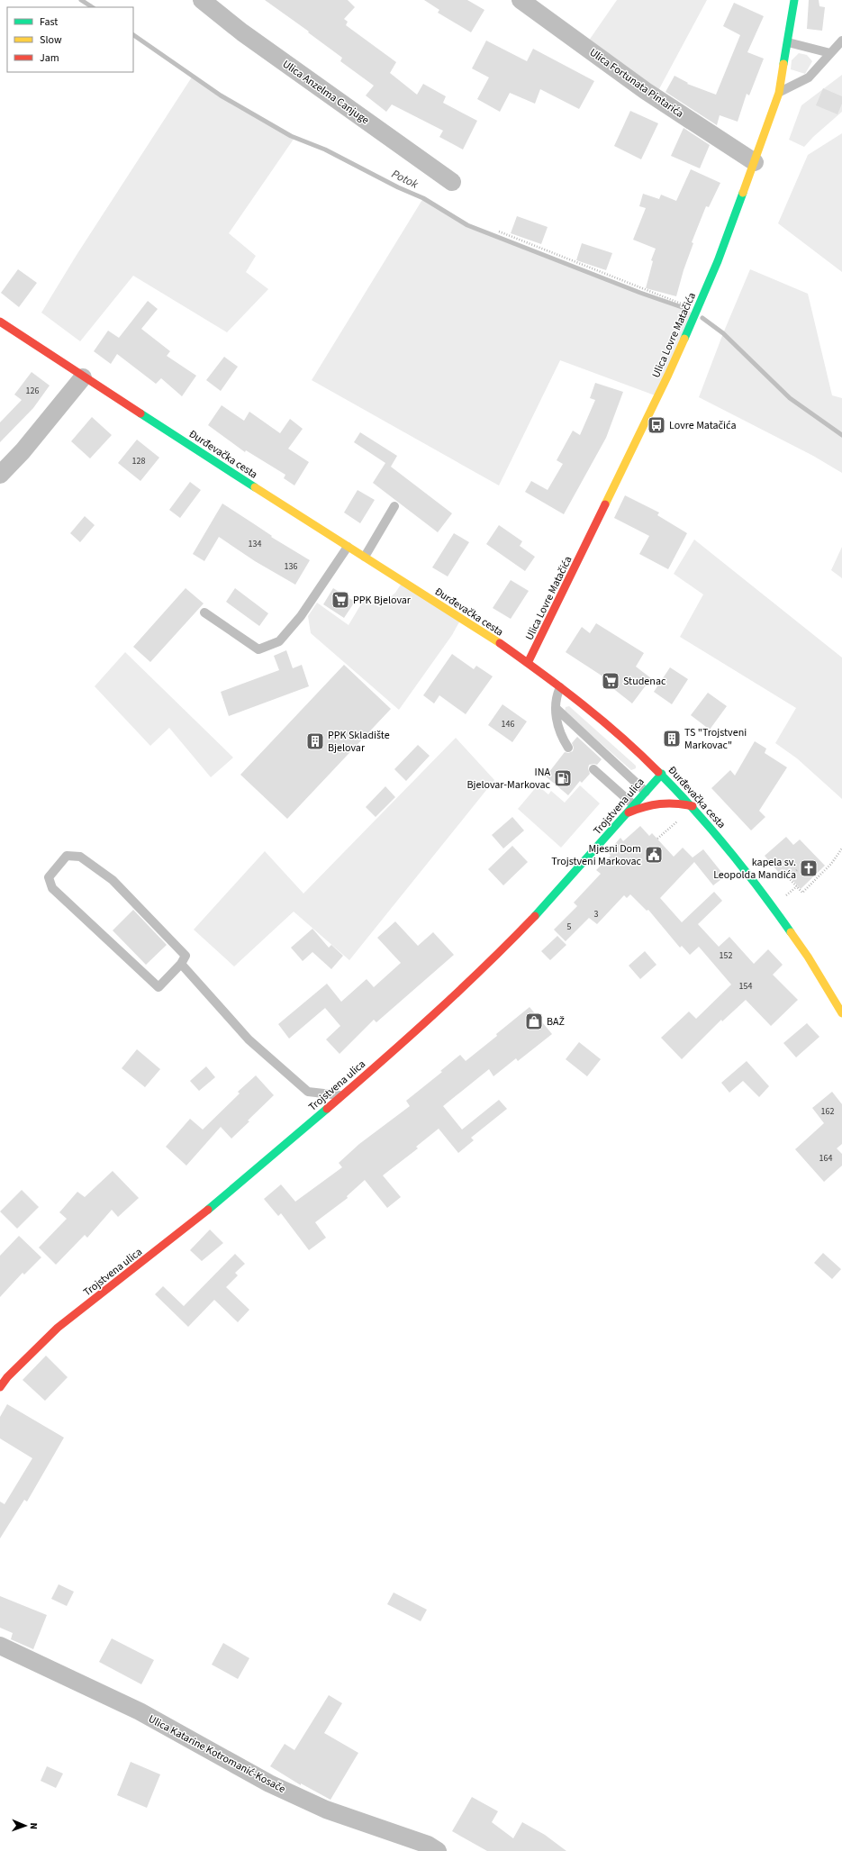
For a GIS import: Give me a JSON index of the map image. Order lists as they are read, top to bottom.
{
  "streets": {
    "main road": ["Ulica Lovre Matačića", "Đurđevačka cesta", "Trojstvena ulica"],
    "street": ["Ulica Fortunata Pintarića", "Ulica Anzelma Canjuge", "Ulica Katarine Kotromanić-Kosače"]
  },
  "crossings": [
    ["Ulica Fortunata Pintarića", "Ulica Lovre Matačića"],
    ["Ulica Lovre Matačića", "Đurđevačka cesta"],
    ["Đurđevačka cesta", "Trojstvena ulica"]
  ],
  "water": ["Potok"],
  "places": {
    "bus stop": ["Lovre Matačića"],
    "supermarket": ["PPK Bjelovar", "Studenac"],
    "building": ["TS \"Trojstveni Markovac\"", "PPK Skladište Bjelovar"],
    "fuel station": ["INA Bjelovar-Markovac"],
    "public building": ["Mjesni Dom Trojstveni Markovac"],
    "church": ["kapela sv. Leopolda Mandića"],
    "shop": ["BAŽ"]
  },
  "house_numbers": [
    "126",
    "128",
    "134",
    "136",
    "146",
    "3",
    "5",
    "152",
    "154",
    "162",
    "164"
  ],
  "legend": ["Fast", "Slow", "Jam"],
  "north": "right"
}
